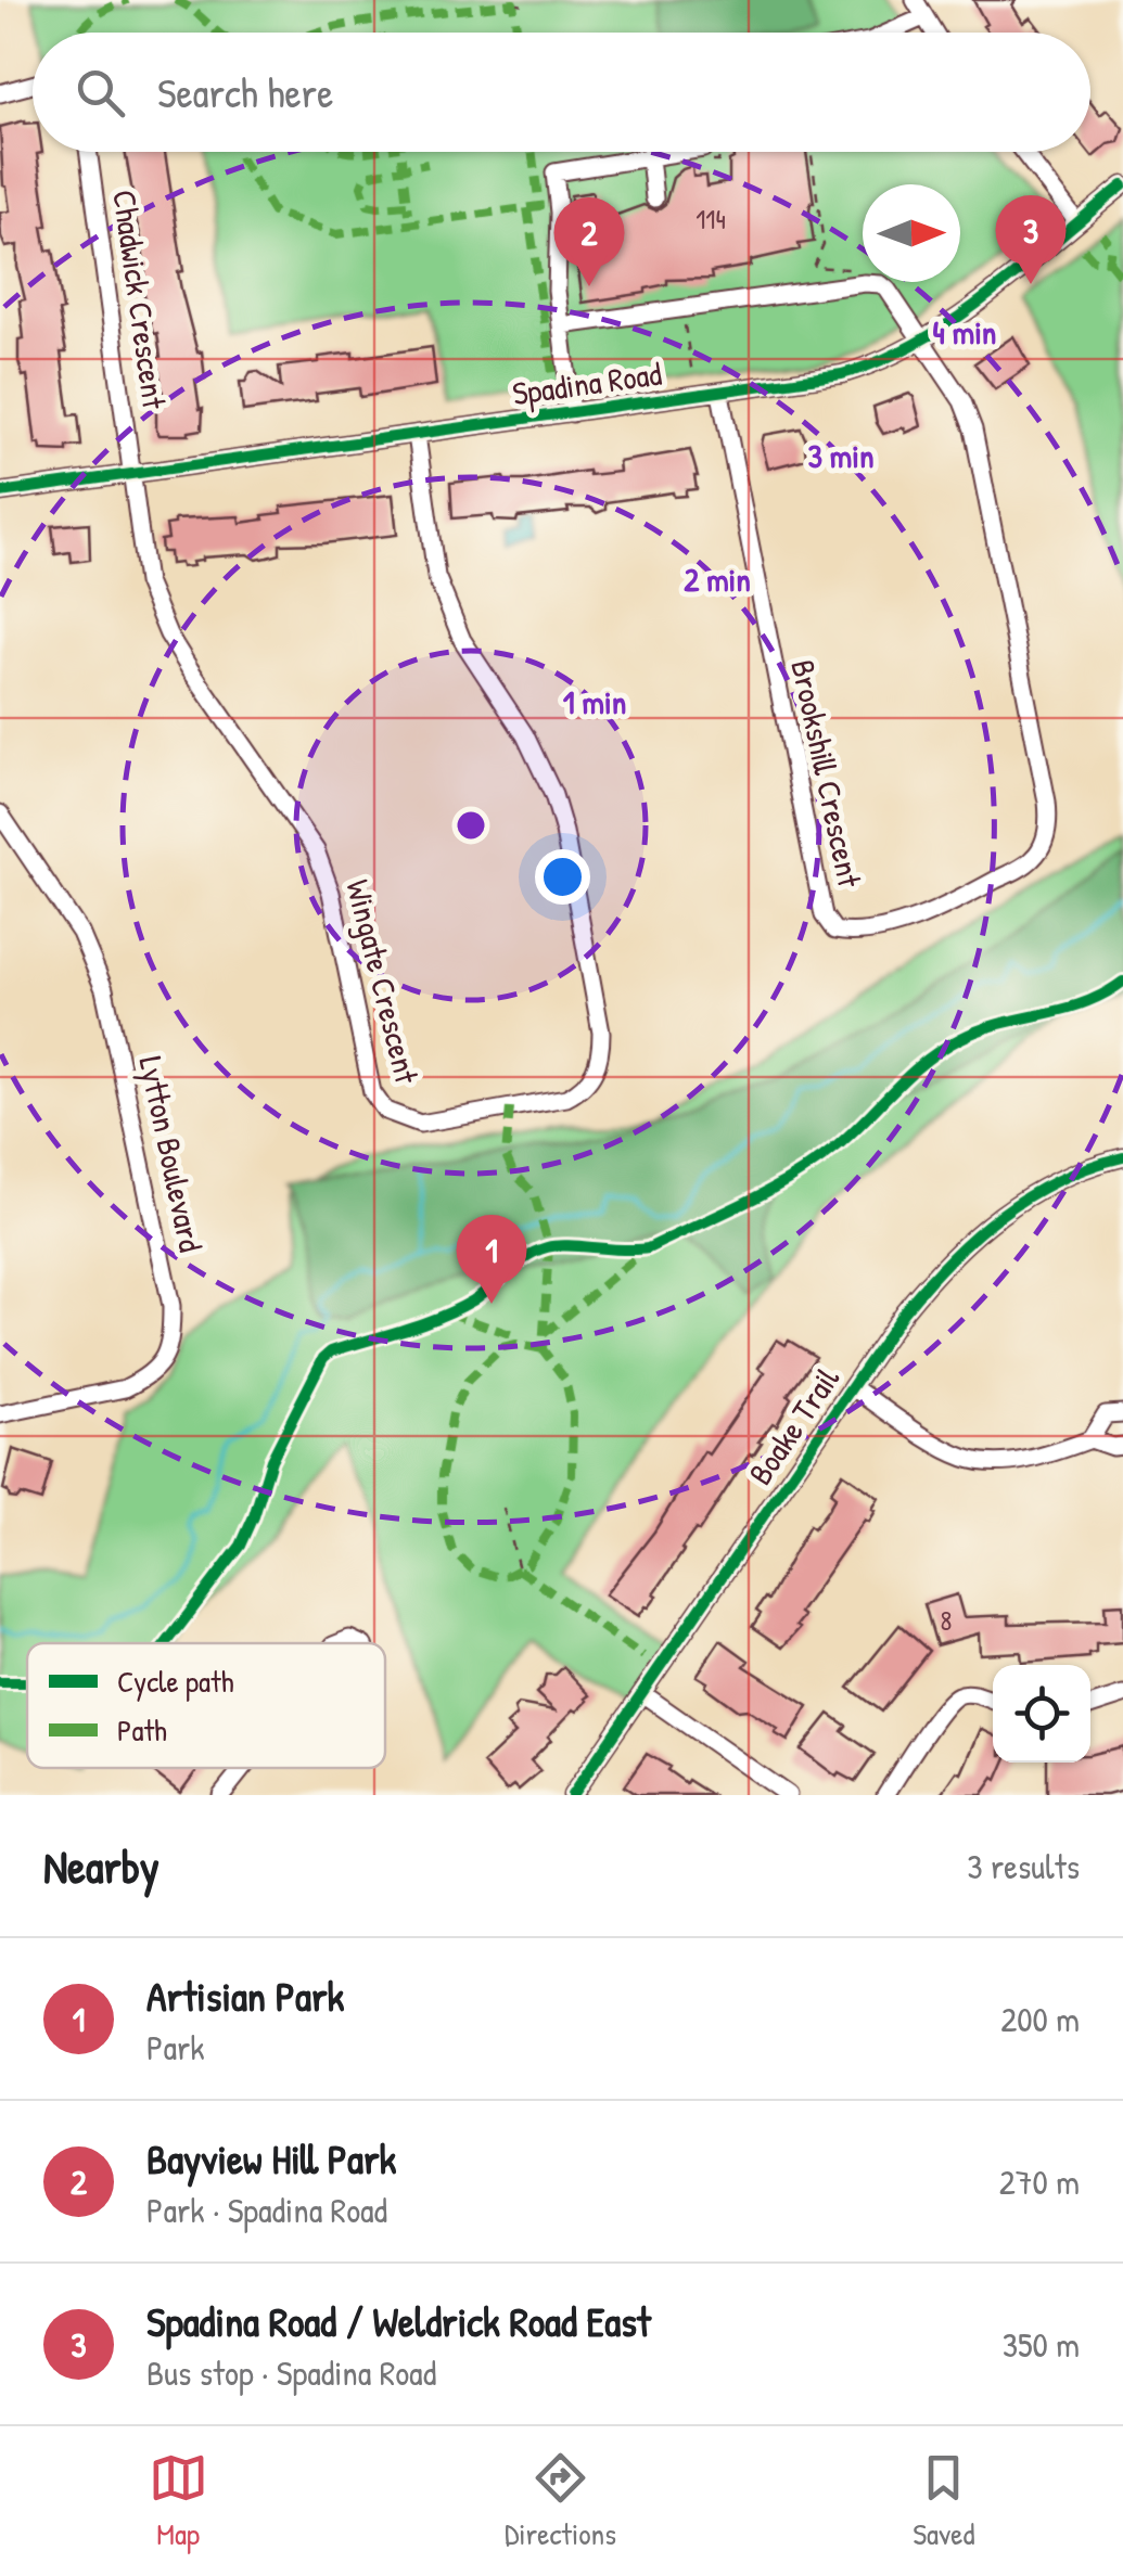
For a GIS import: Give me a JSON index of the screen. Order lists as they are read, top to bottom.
{
  "streets": {
    "street": [
      "Chadwick Crescent",
      "Spadina Road",
      "Brookshill Crescent",
      "Wingate Crescent",
      "Lytton Boulevard",
      "Boake Trail"
    ]
  },
  "crossings": [
    ["Chadwick Crescent", "Spadina Road"],
    ["Chadwick Crescent", "Wingate Crescent"],
    ["Spadina Road", "Brookshill Crescent"],
    ["Spadina Road", "Wingate Crescent"]
  ],
  "house_numbers": ["114", "8"],
  "legend": ["Cycle path", "Path"],
  "north": "right",
  "page": {
    "search": "Search here",
    "pins": ["3", "2", "1"],
    "heading": ["Nearby", "3 results"],
    "list": [
      {
        "mark": "1",
        "name": "Artisian Park",
        "note": "Park",
        "value": "200 m"
      },
      {
        "mark": "2",
        "name": "Bayview Hill Park",
        "note": "Park · Spadina Road",
        "value": "270 m"
      },
      {
        "mark": "3",
        "name": "Spadina Road / Weldrick Road East",
        "note": "Bus stop · Spadina Road",
        "value": "350 m"
      }
    ],
    "nav": ["Map", "Directions", "Saved"]
  },
  "rings": [
    "4 min",
    "3 min",
    "2 min",
    "1 min"
  ]
}
